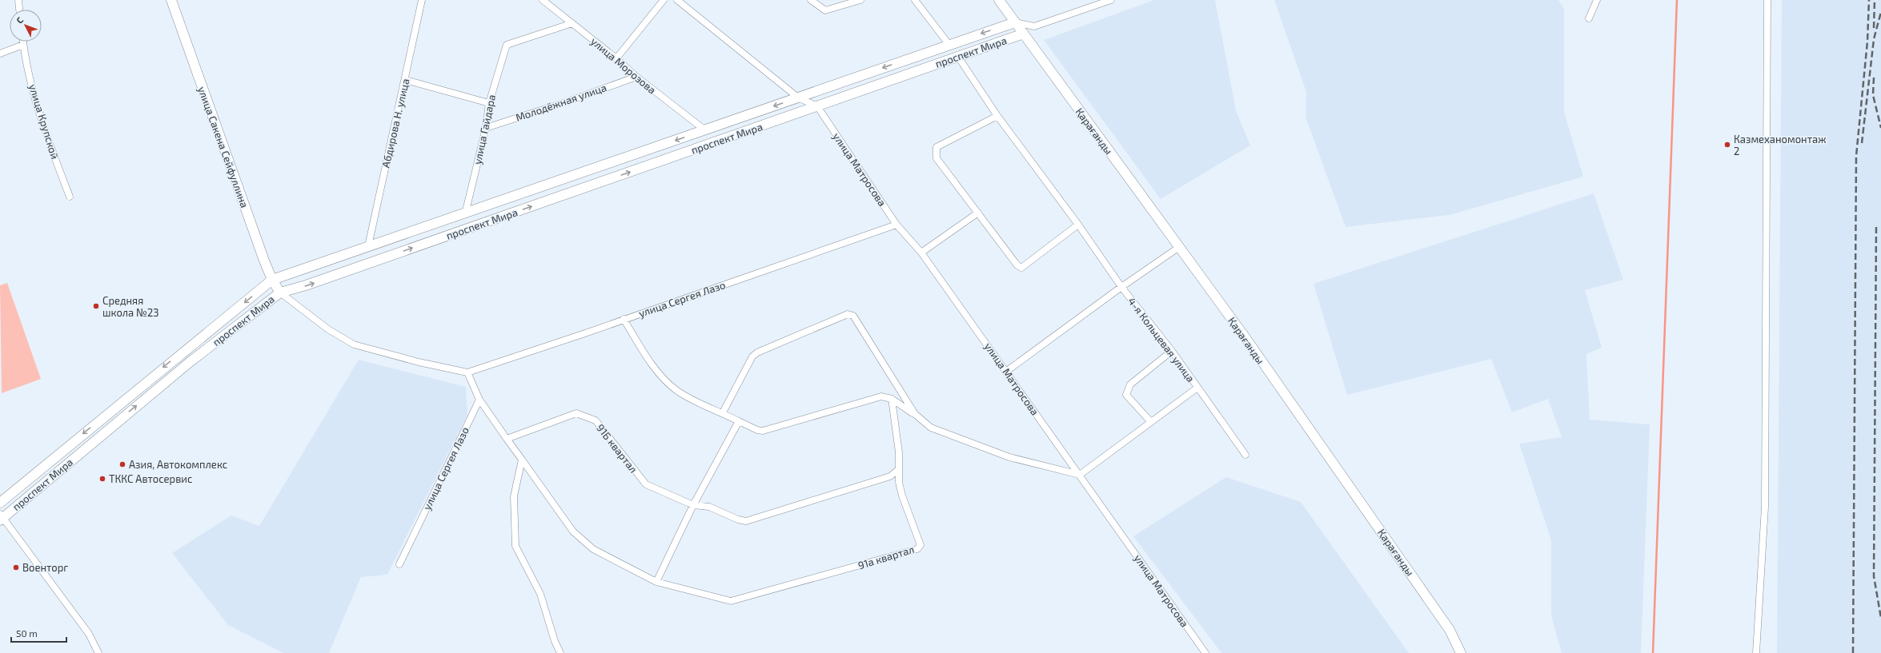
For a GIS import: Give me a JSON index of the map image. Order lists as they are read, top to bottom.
{
  "streets": {
    "main road": ["проспект Мира", "Қарағанды", "улица Сакена Сейфуллина"],
    "street": [
      "улица Морозова",
      "Молодёжная улица",
      "улица Крупской",
      "Абдирова Н. улица",
      "улица Гайдара",
      "улица Матросова",
      "улица Сергея Лазо",
      "4-я Кольцевая улица",
      "91Б квартал",
      "91а квартал"
    ]
  },
  "crossings": [
    ["проспект Мира", "улица Морозова"],
    ["проспект Мира", "Абдирова Н. улица"],
    ["проспект Мира", "улица Гайдара"],
    ["проспект Мира", "Қарағанды"],
    ["проспект Мира", "улица Сакена Сейфуллина"],
    ["проспект Мира", "улица Матросова"],
    ["проспект Мира", "4-я Кольцевая улица"],
    ["улица Морозова", "Молодёжная улица"],
    ["улица Морозова", "улица Гайдара"],
    ["Молодёжная улица", "улица Гайдара"],
    ["улица Матросова", "улица Сергея Лазо"]
  ],
  "places": [
    "Казмеханомонтаж 2",
    "Средняя школа №23",
    "Азия, Автокомплекс",
    "ТККС Автосервис",
    "Военторг"
  ],
  "scale_bar": "50 m",
  "north": "top left"
}
